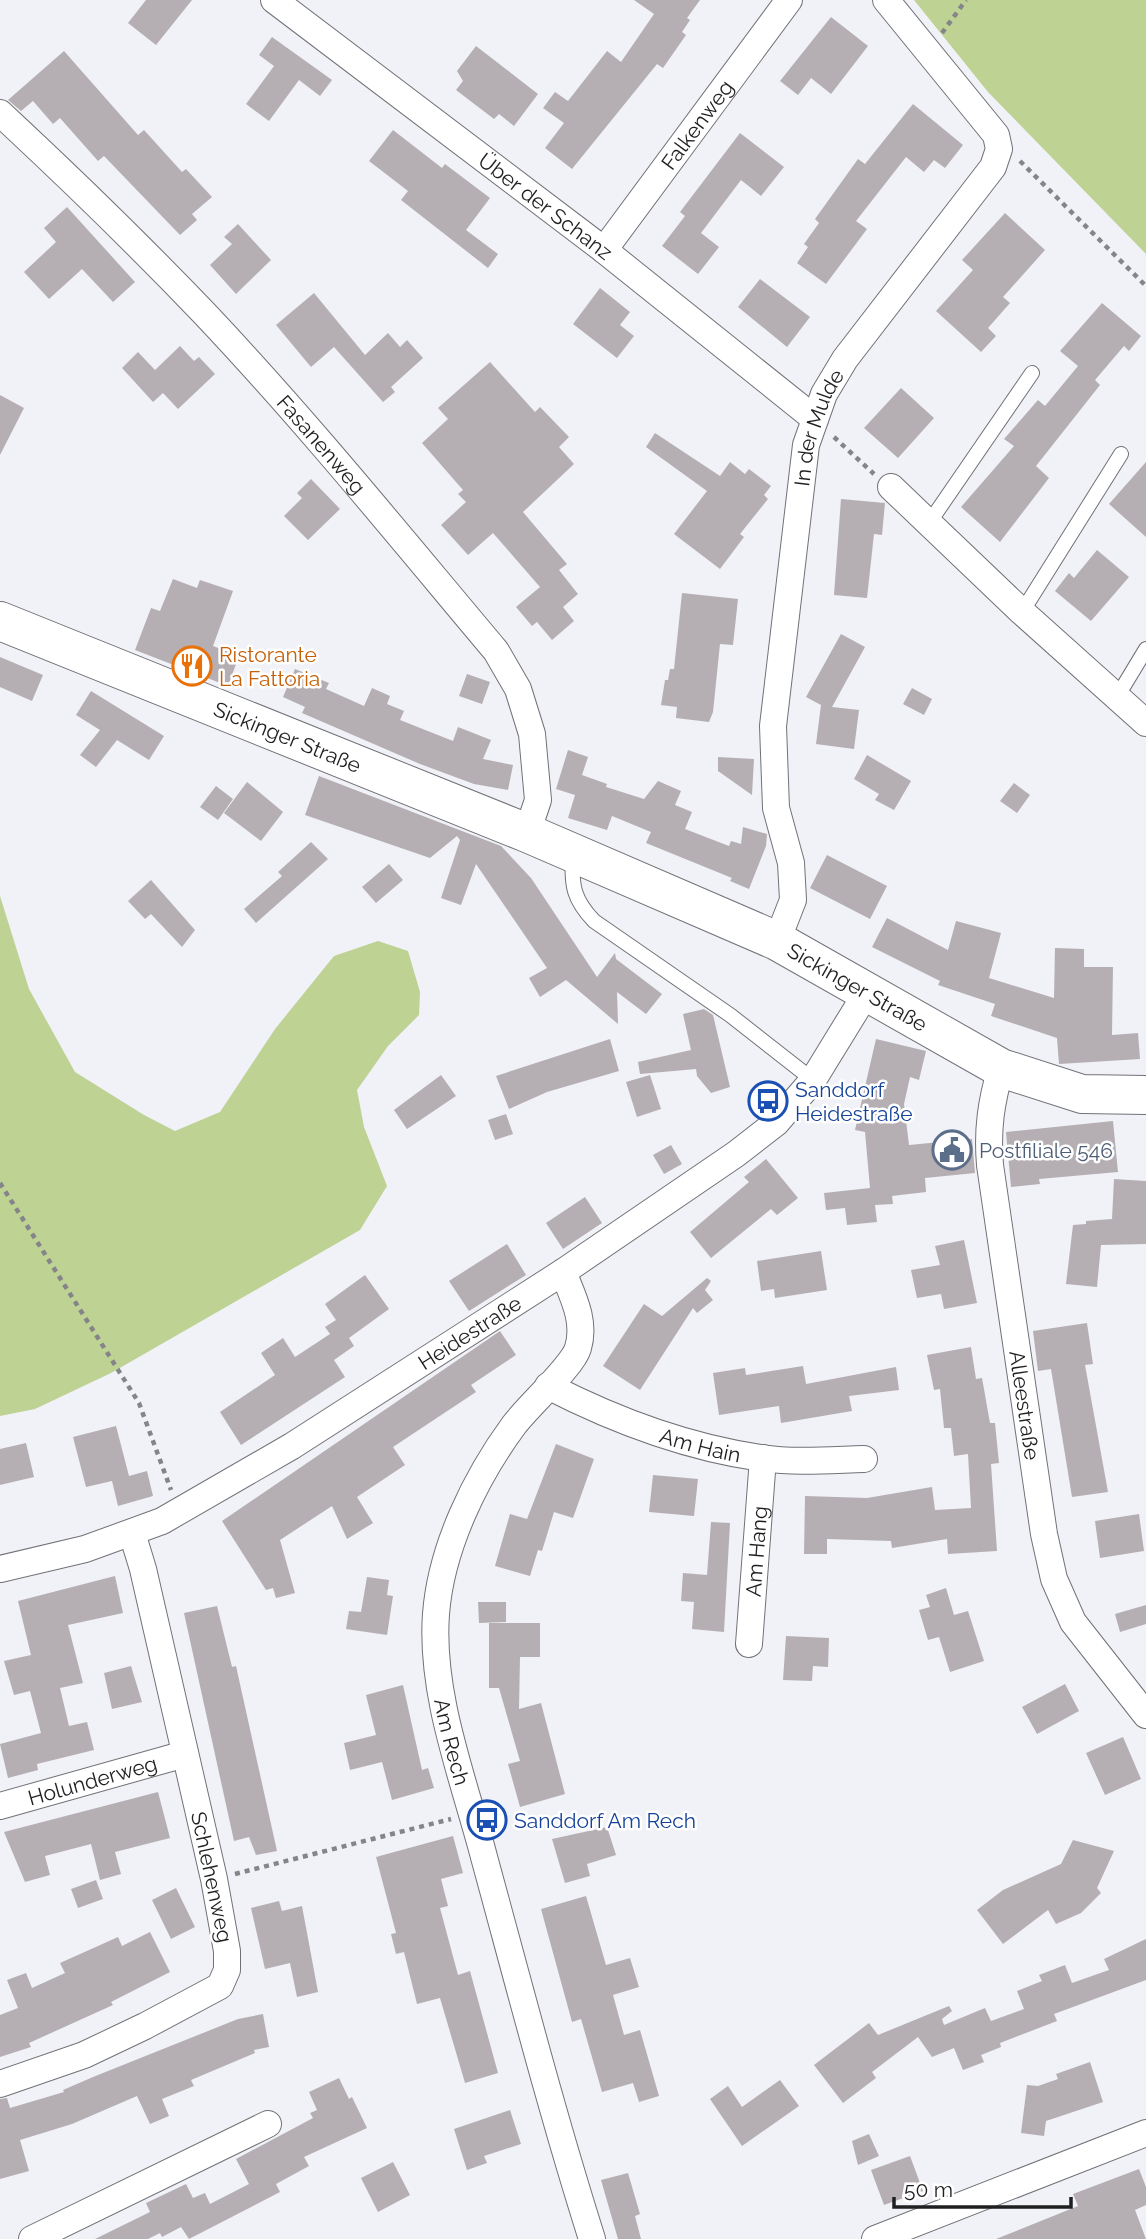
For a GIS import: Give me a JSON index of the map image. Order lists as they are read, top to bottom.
{
  "streets": {
    "street": [
      "Falkenweg",
      "Über der Schanz",
      "In der Mulde",
      "Fasanenweg",
      "Sickinger Straße",
      "Heidestraße",
      "Alleestraße",
      "Am Hain",
      "Am Hang",
      "Am Rech",
      "Holunderweg",
      "Schlehenweg"
    ]
  },
  "crossings": [
    ["Falkenweg", "Über der Schanz"],
    ["Über der Schanz", "In der Mulde"],
    ["In der Mulde", "Sickinger Straße"],
    ["Fasanenweg", "Sickinger Straße"],
    ["Sickinger Straße", "Heidestraße"],
    ["Sickinger Straße", "Alleestraße"],
    ["Heidestraße", "Am Rech"],
    ["Heidestraße", "Schlehenweg"],
    ["Am Hain", "Am Hang"],
    ["Am Hain", "Am Rech"],
    ["Holunderweg", "Schlehenweg"]
  ],
  "places": {
    "restaurant": ["Ristorante La Fattoria"],
    "bus stop": ["Sanddorf Heidestraße", "Sanddorf Am Rech"],
    "public building": ["Postfiliale 546"]
  },
  "scale_bar": "50 m"
}
